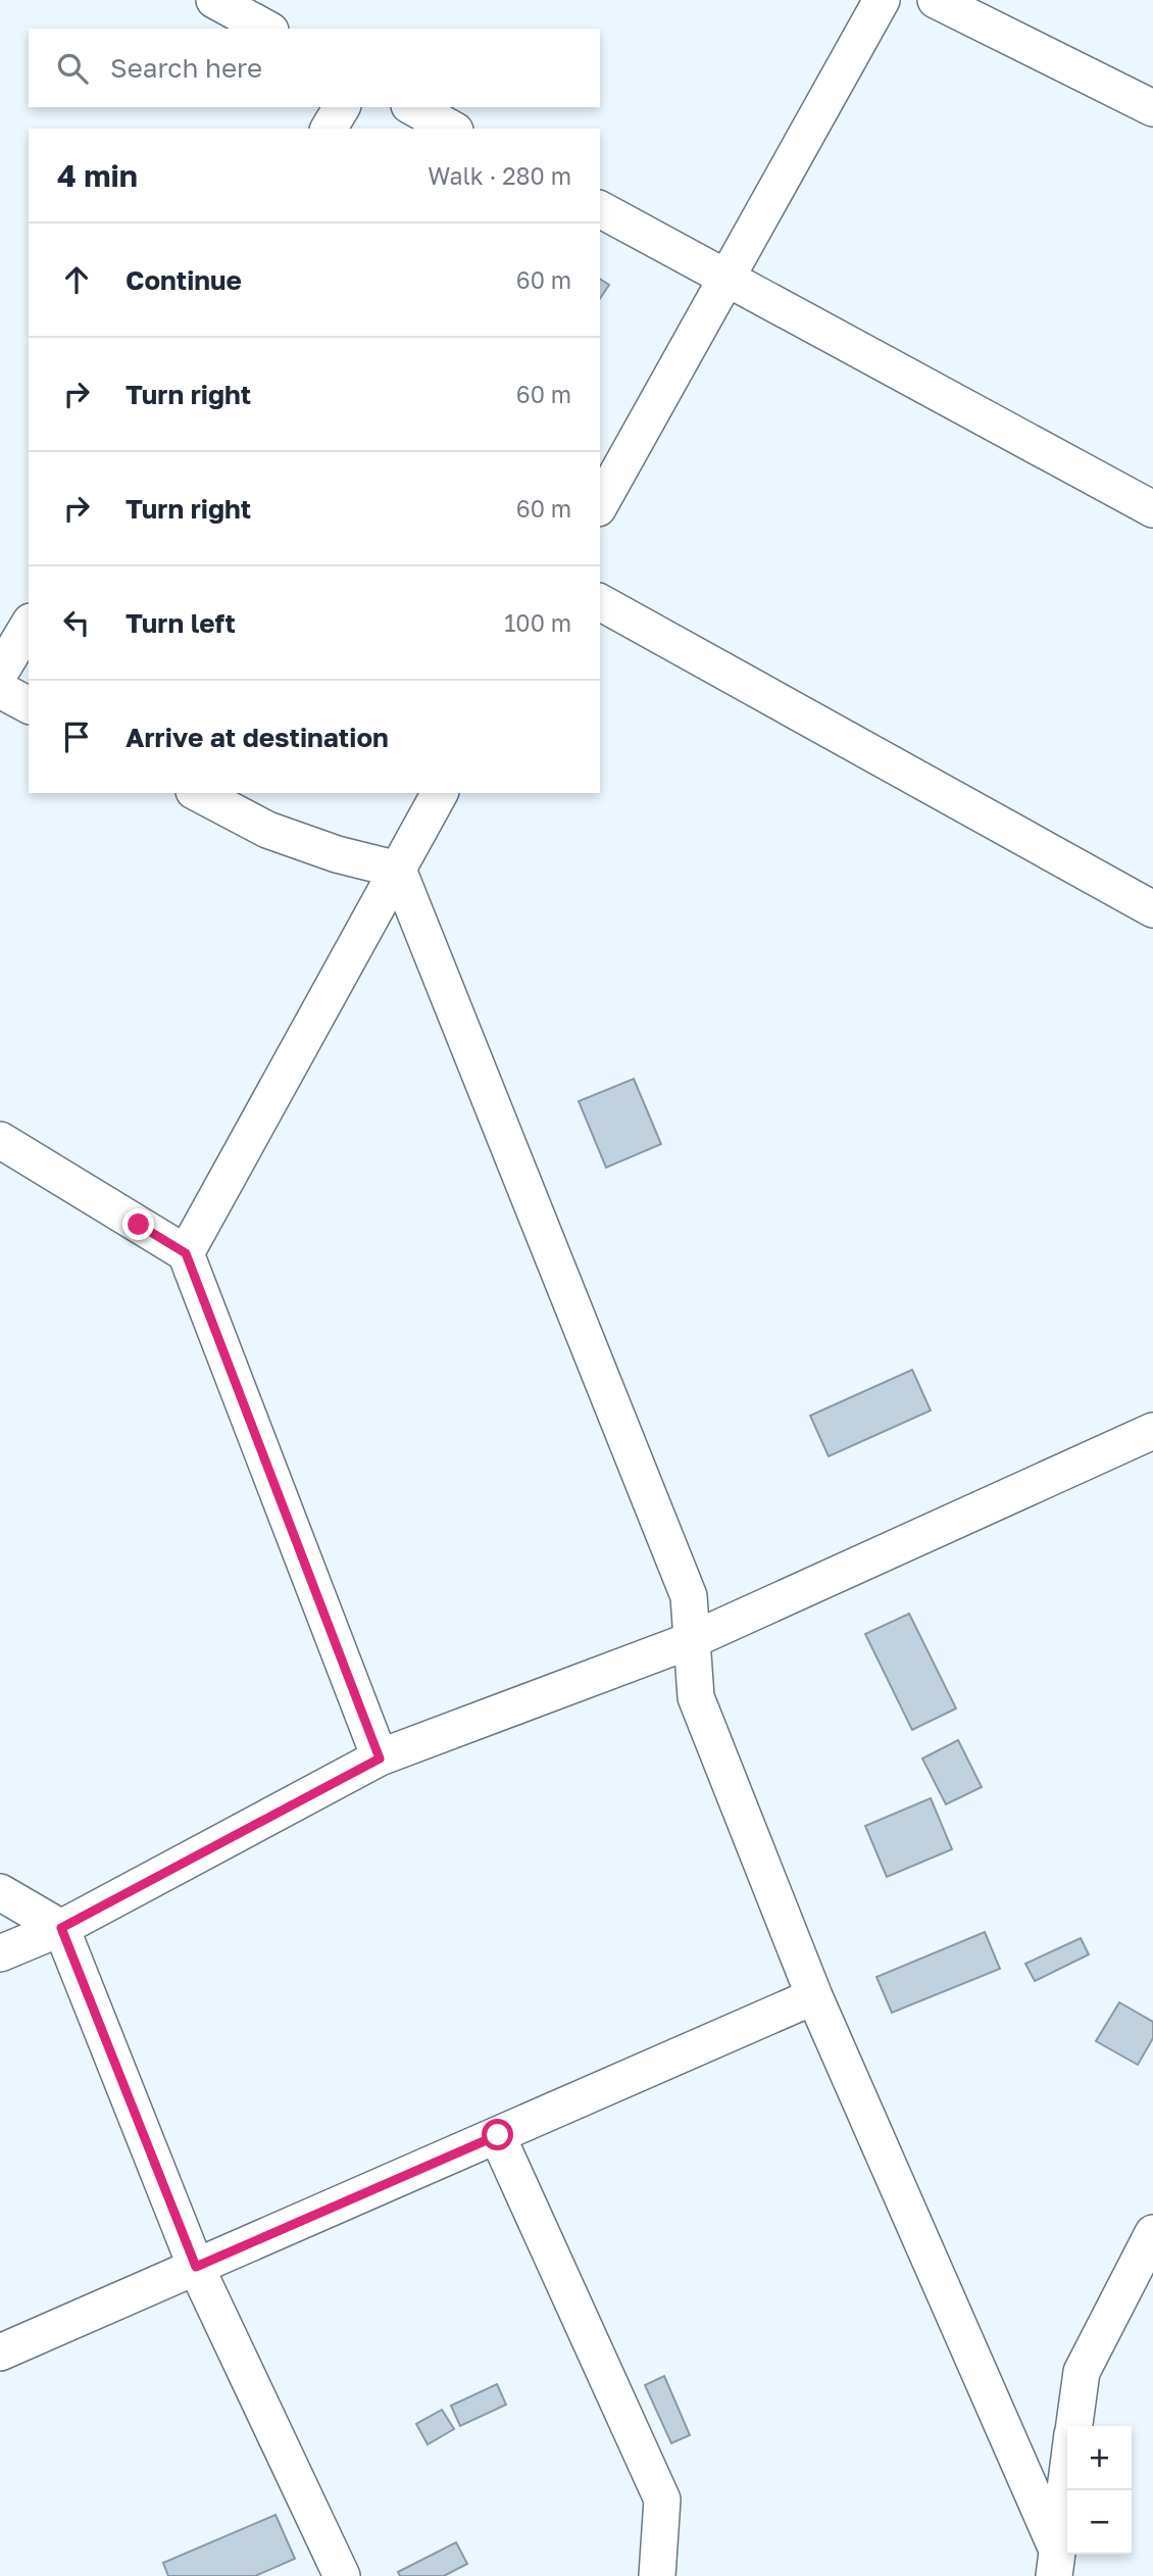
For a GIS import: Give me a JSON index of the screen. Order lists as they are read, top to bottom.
{
  "page": {
    "search": "Search here",
    "heading": ["4 min", "Walk · 280 m"],
    "list": [
      ["Continue", "60 m"],
      ["Turn right", "60 m"],
      ["Turn right", "60 m"],
      ["Turn left", "100 m"],
      "Arrive at destination"
    ],
    "map_buttons": ["+", "−"]
  }
}
